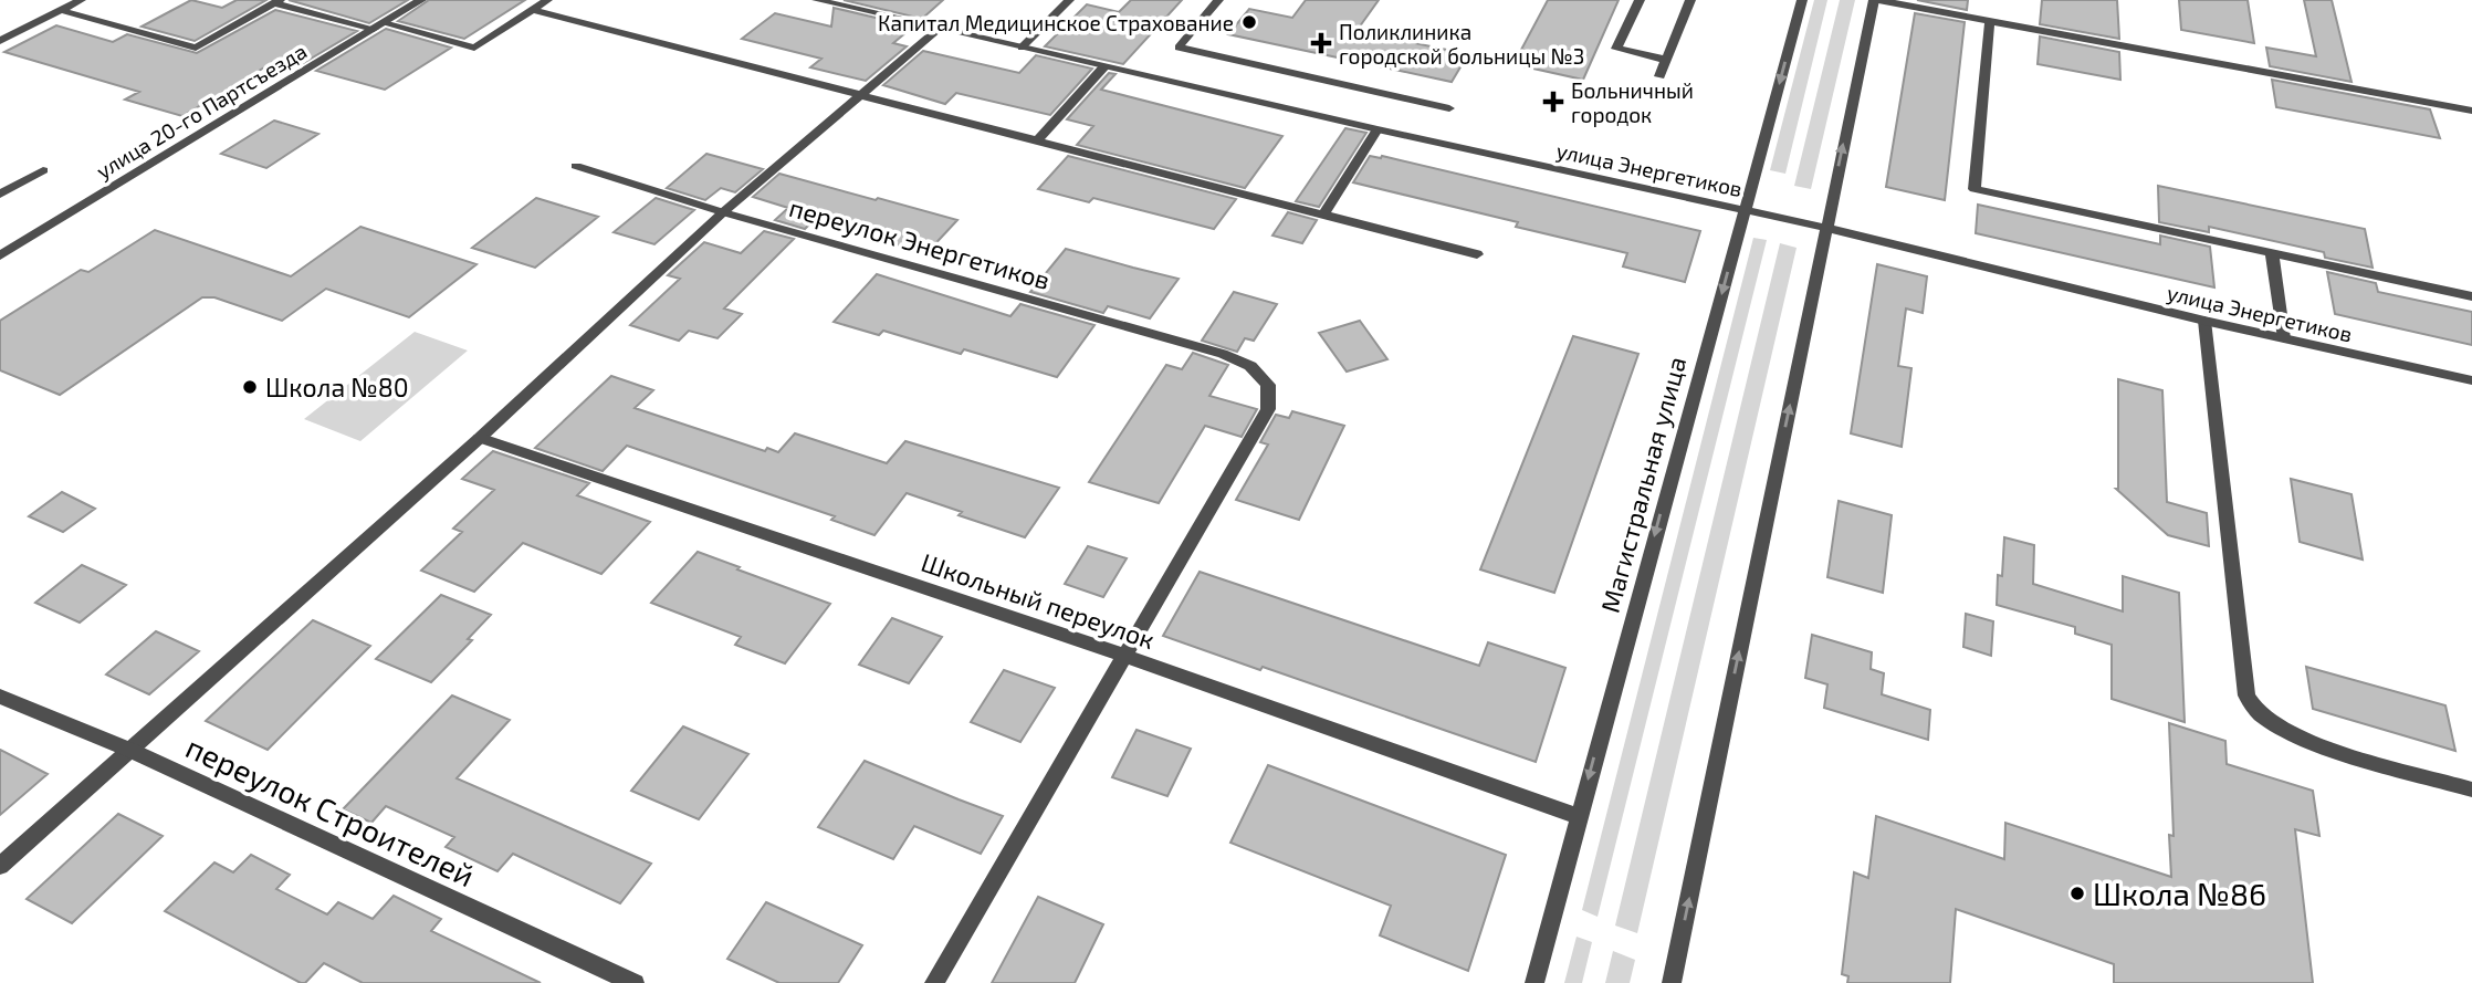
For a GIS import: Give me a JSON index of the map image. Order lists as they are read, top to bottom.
{
  "streets": {
    "street": [
      "улица 20-го Партсъезда",
      "улица Энергетиков",
      "переулок Энергетиков",
      "Магистральная улица",
      "Школьный переулок",
      "переулок Строителей"
    ]
  },
  "crossings": [
    ["улица Энергетиков", "Магистральная улица"],
    ["переулок Энергетиков", "Школьный переулок"],
    ["Магистральная улица", "Школьный переулок"]
  ],
  "places": {
    "other": ["Капитал Медицинское Страхование", "Школа №80", "Школа №86"],
    "health": ["Поликлиника городской больницы №3", "Больничный городок"]
  }
}
